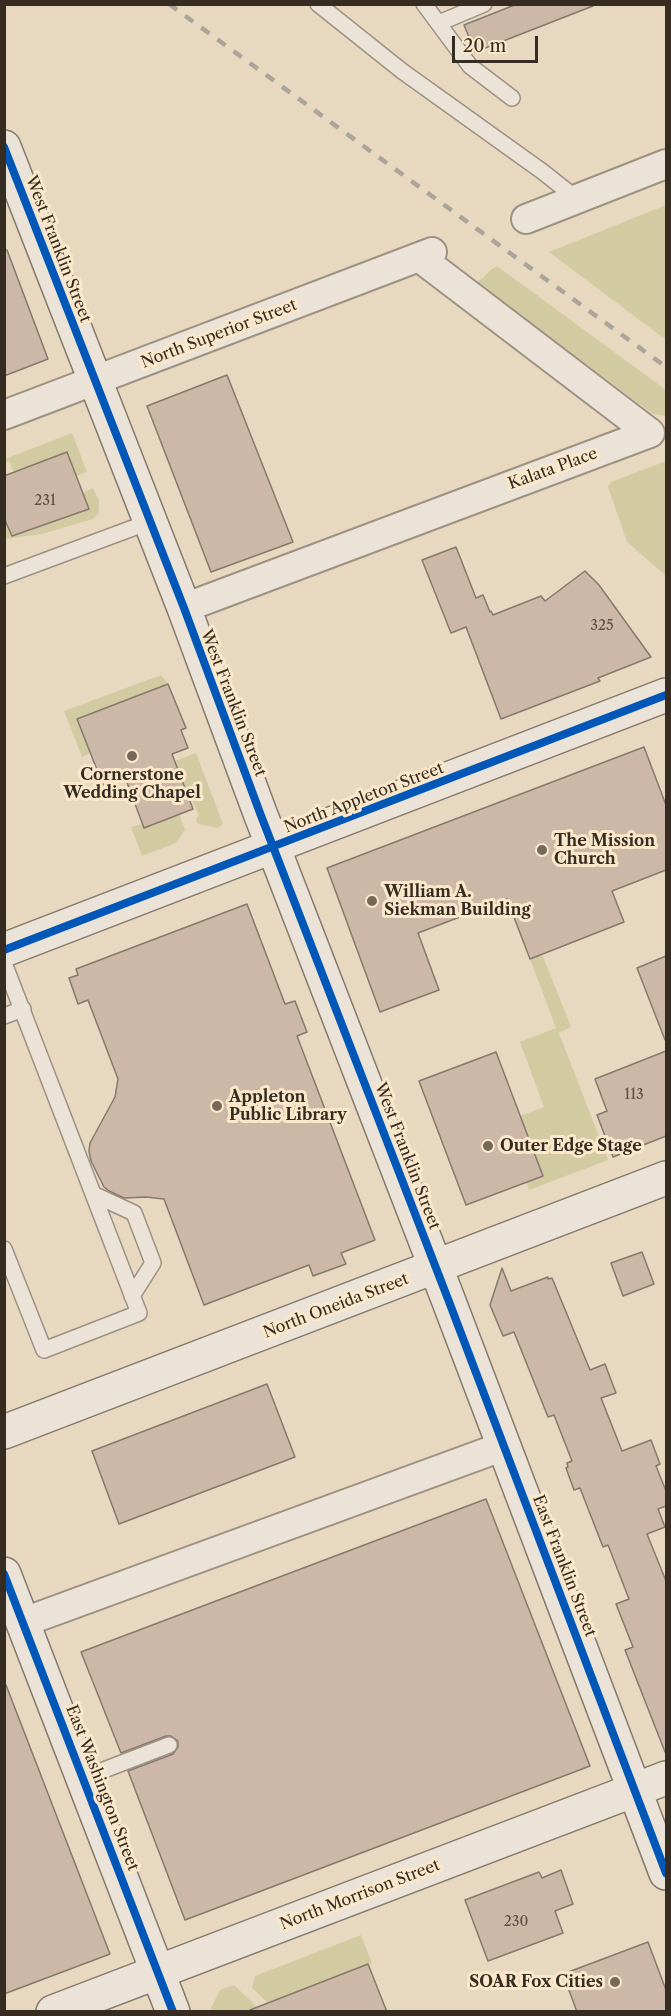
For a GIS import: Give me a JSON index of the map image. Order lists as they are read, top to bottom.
{
  "streets": {
    "street": [
      "West Franklin Street",
      "North Superior Street",
      "Kalata Place",
      "North Appleton Street",
      "North Oneida Street",
      "East Franklin Street",
      "East Washington Street",
      "North Morrison Street"
    ]
  },
  "crossings": [
    ["West Franklin Street", "North Superior Street"],
    ["West Franklin Street", "Kalata Place"],
    ["West Franklin Street", "North Appleton Street"],
    ["West Franklin Street", "North Oneida Street"],
    ["West Franklin Street", "East Franklin Street"],
    ["North Superior Street", "Kalata Place"],
    ["North Oneida Street", "East Franklin Street"],
    ["East Franklin Street", "North Morrison Street"],
    ["East Washington Street", "North Morrison Street"]
  ],
  "places": [
    "Cornerstone Wedding Chapel",
    "The Mission Church",
    "William A. Siekman Building",
    "Appleton Public Library",
    "Outer Edge Stage",
    "SOAR Fox Cities"
  ],
  "house_numbers": [
    "231",
    "325",
    "113",
    "230"
  ],
  "scale_bar": "20 m"
}
